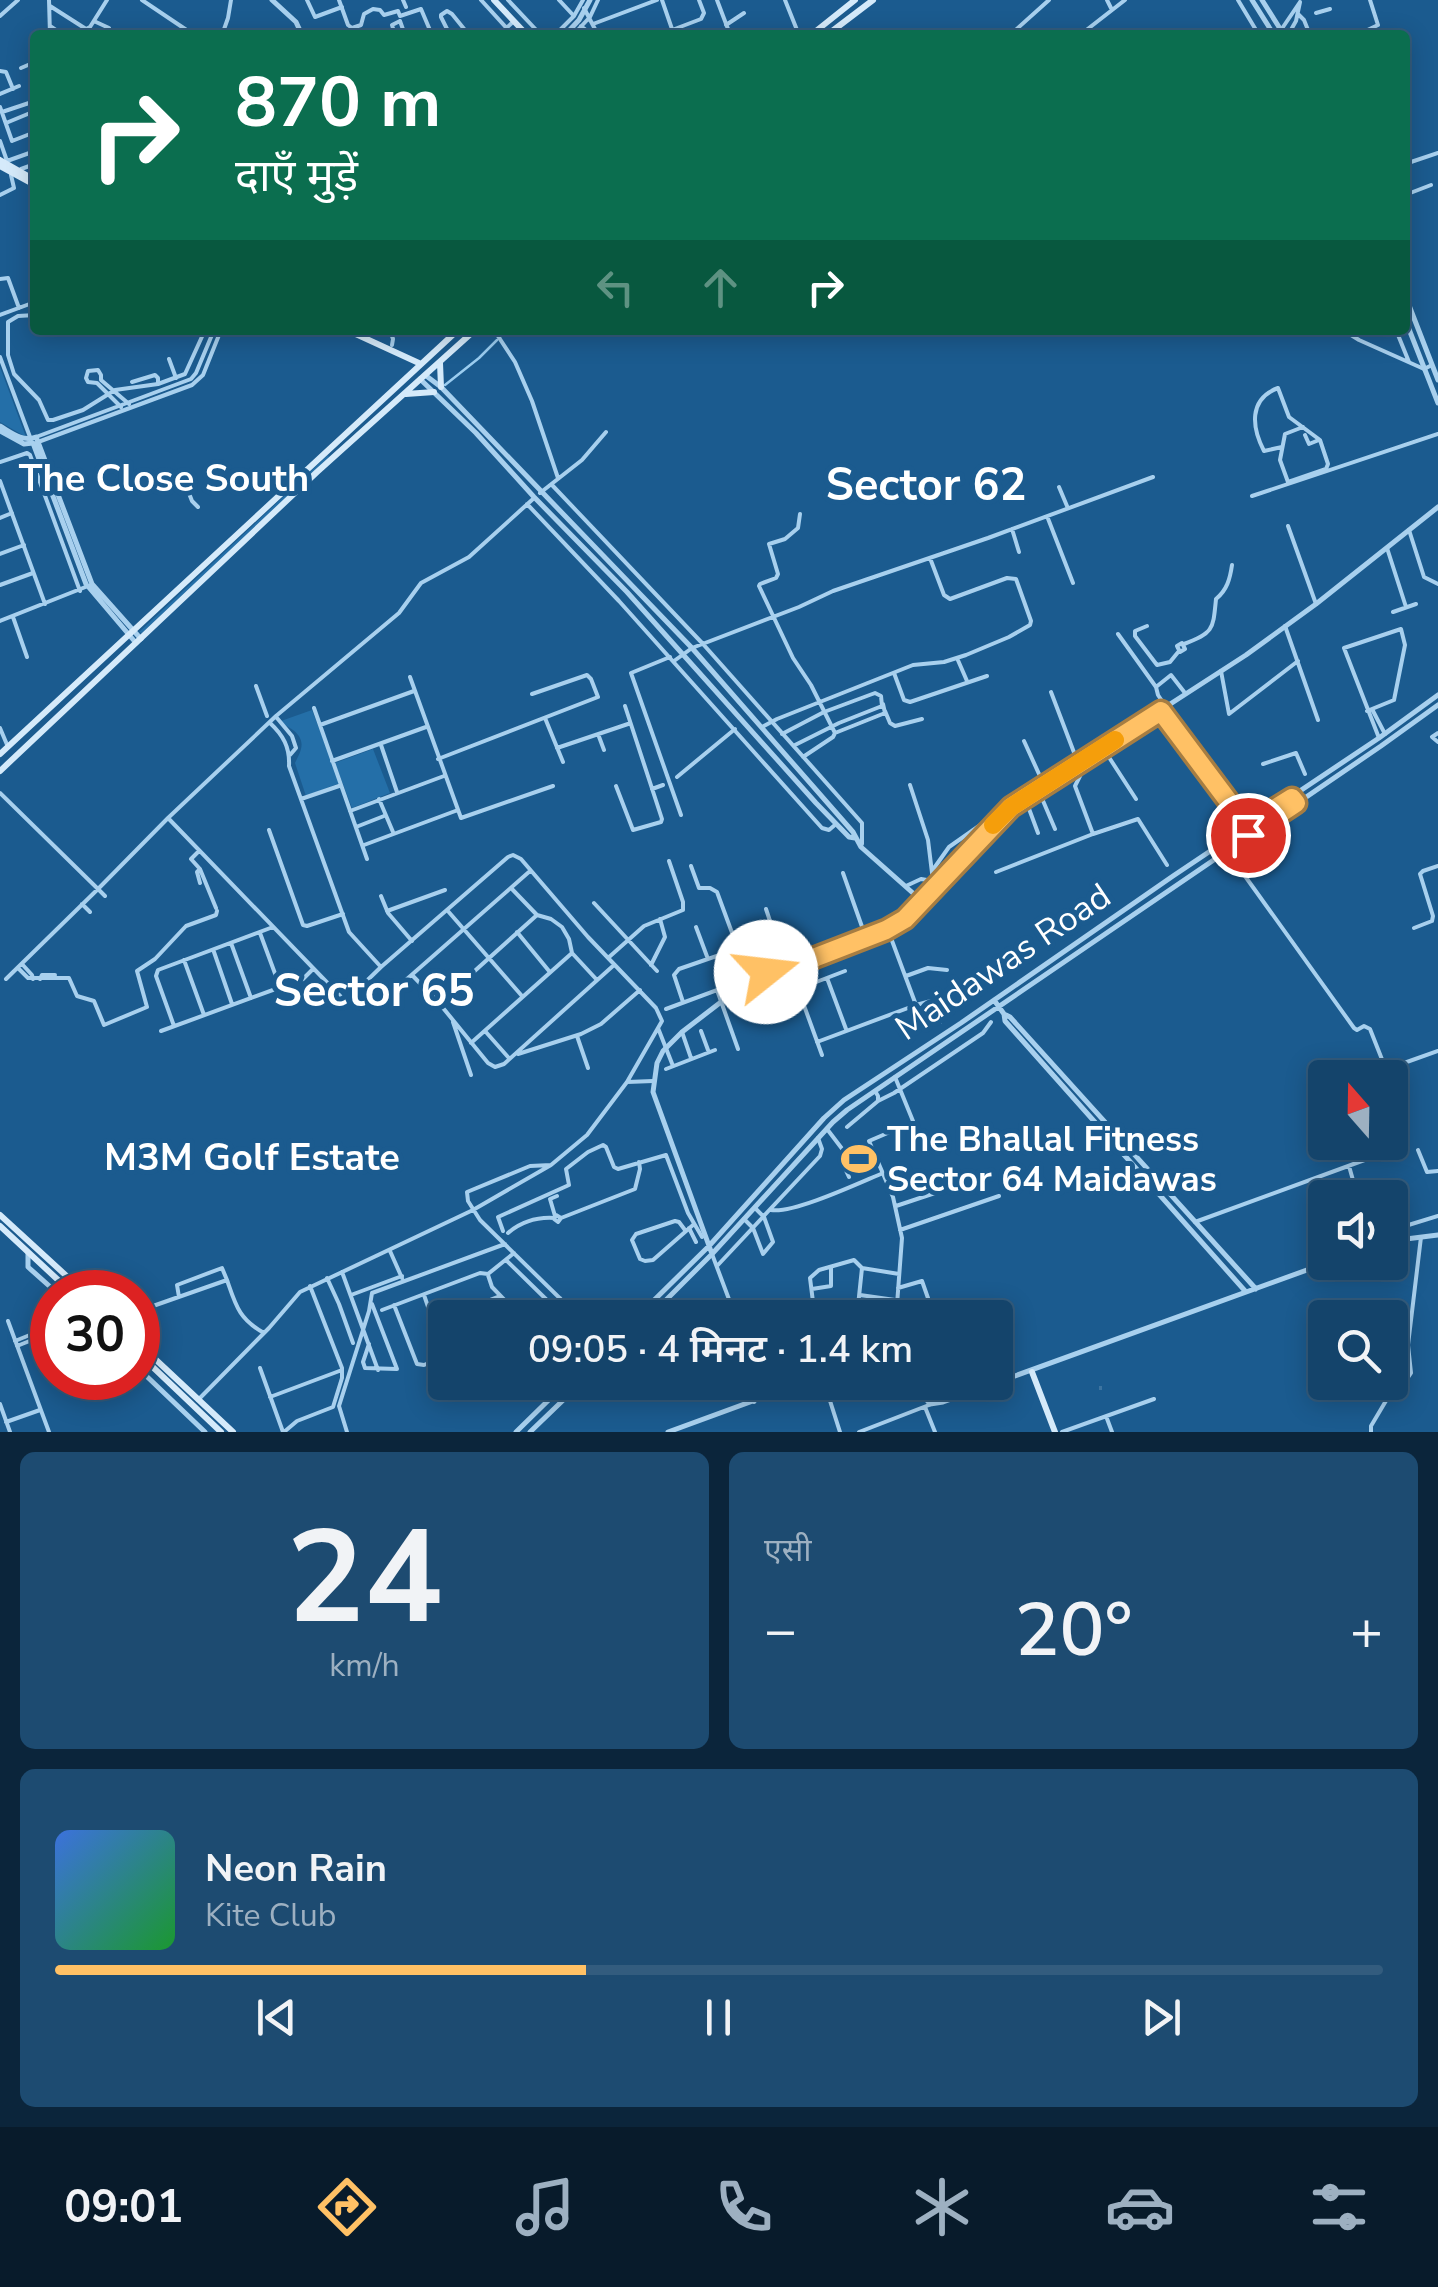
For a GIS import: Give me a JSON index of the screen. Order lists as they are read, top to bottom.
{
  "streets": {
    "street": ["Maidawas Road"]
  },
  "districts": [
    "The Close South",
    "Sector 62",
    "Sector 65",
    "M3M Golf Estate"
  ],
  "places": {
    "sports": ["The Bhallal Fitness Sector 64 Maidawas"]
  },
  "north": "top",
  "page": {
    "turn": ["870 m", "दाएँ मुड़ें"],
    "limit": "30",
    "trip": "09:05 · 4 मिनट · 1.4 km",
    "tile": [
      ["24", "km/h"],
      "एसी"
    ],
    "heat": ["−", "20°", "+"],
    "song": ["Neon Rain", "Kite Club"],
    "tabs": "09:01"
  }
}
